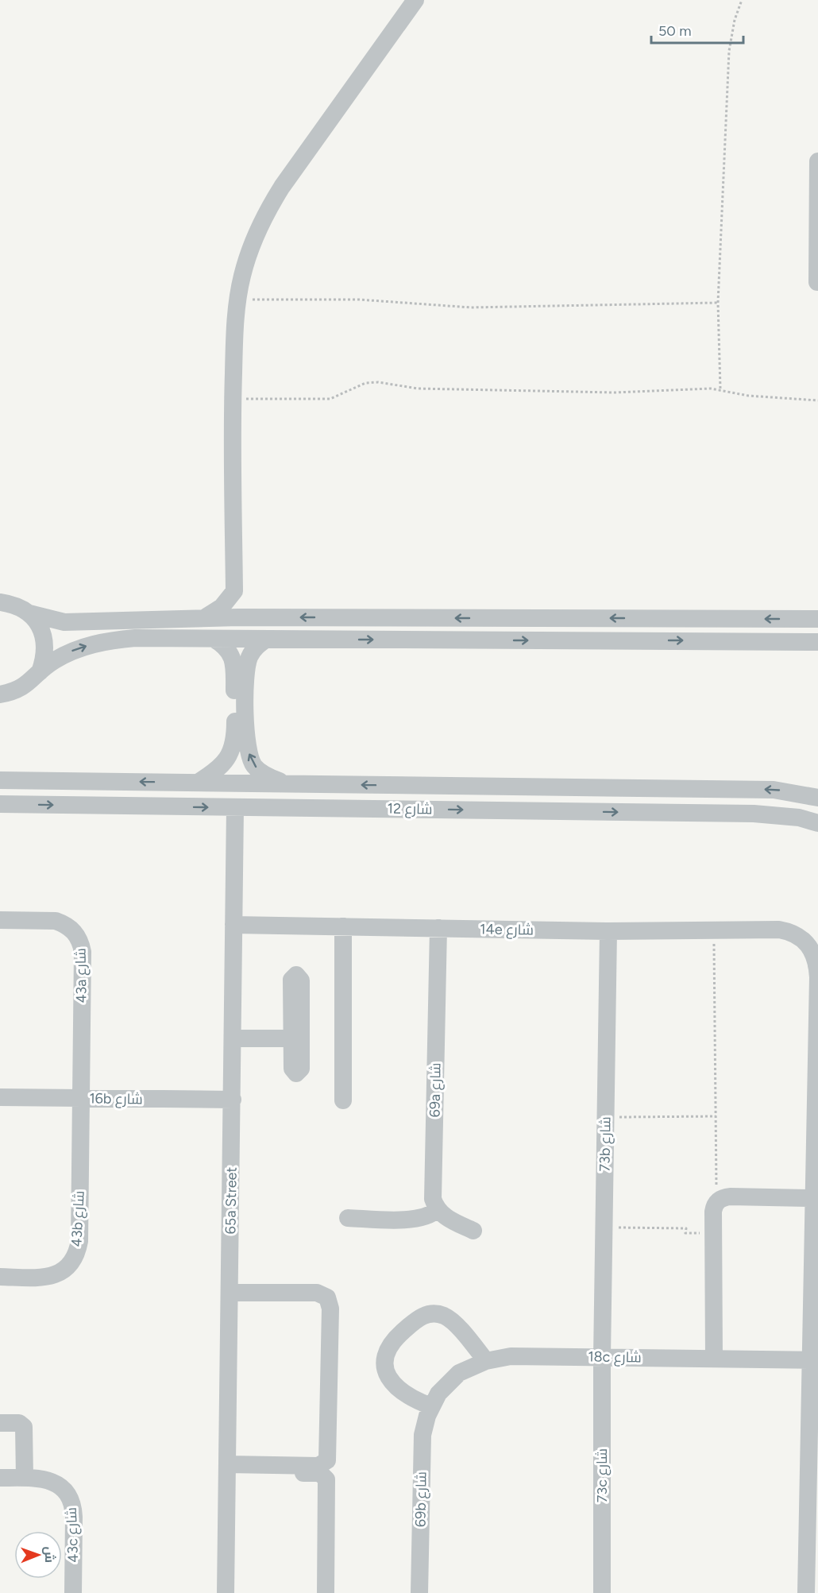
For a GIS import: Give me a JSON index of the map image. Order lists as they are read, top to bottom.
{
  "streets": {
    "street": [
      "شارع 12",
      "14e شارع",
      "43a شارع",
      "69a شارع",
      "16b شارع",
      "73b شارع",
      "65a Street",
      "43b شارع",
      "18c شارع",
      "73c شارع",
      "69b شارع",
      "43c شارع"
    ]
  },
  "crossings": [
    ["شارع 12", "65a Street"],
    ["14e شارع", "69a شارع"],
    ["14e شارع", "73b شارع"],
    ["14e شارع", "65a Street"],
    ["43a شارع", "16b شارع"],
    ["43a شارع", "43b شارع"],
    ["16b شارع", "65a Street"],
    ["16b شارع", "43b شارع"],
    ["73b شارع", "18c شارع"],
    ["73b شارع", "73c شارع"],
    ["18c شارع", "73c شارع"],
    ["18c شارع", "69b شارع"]
  ],
  "scale_bar": "50 m",
  "north": "right"
}
